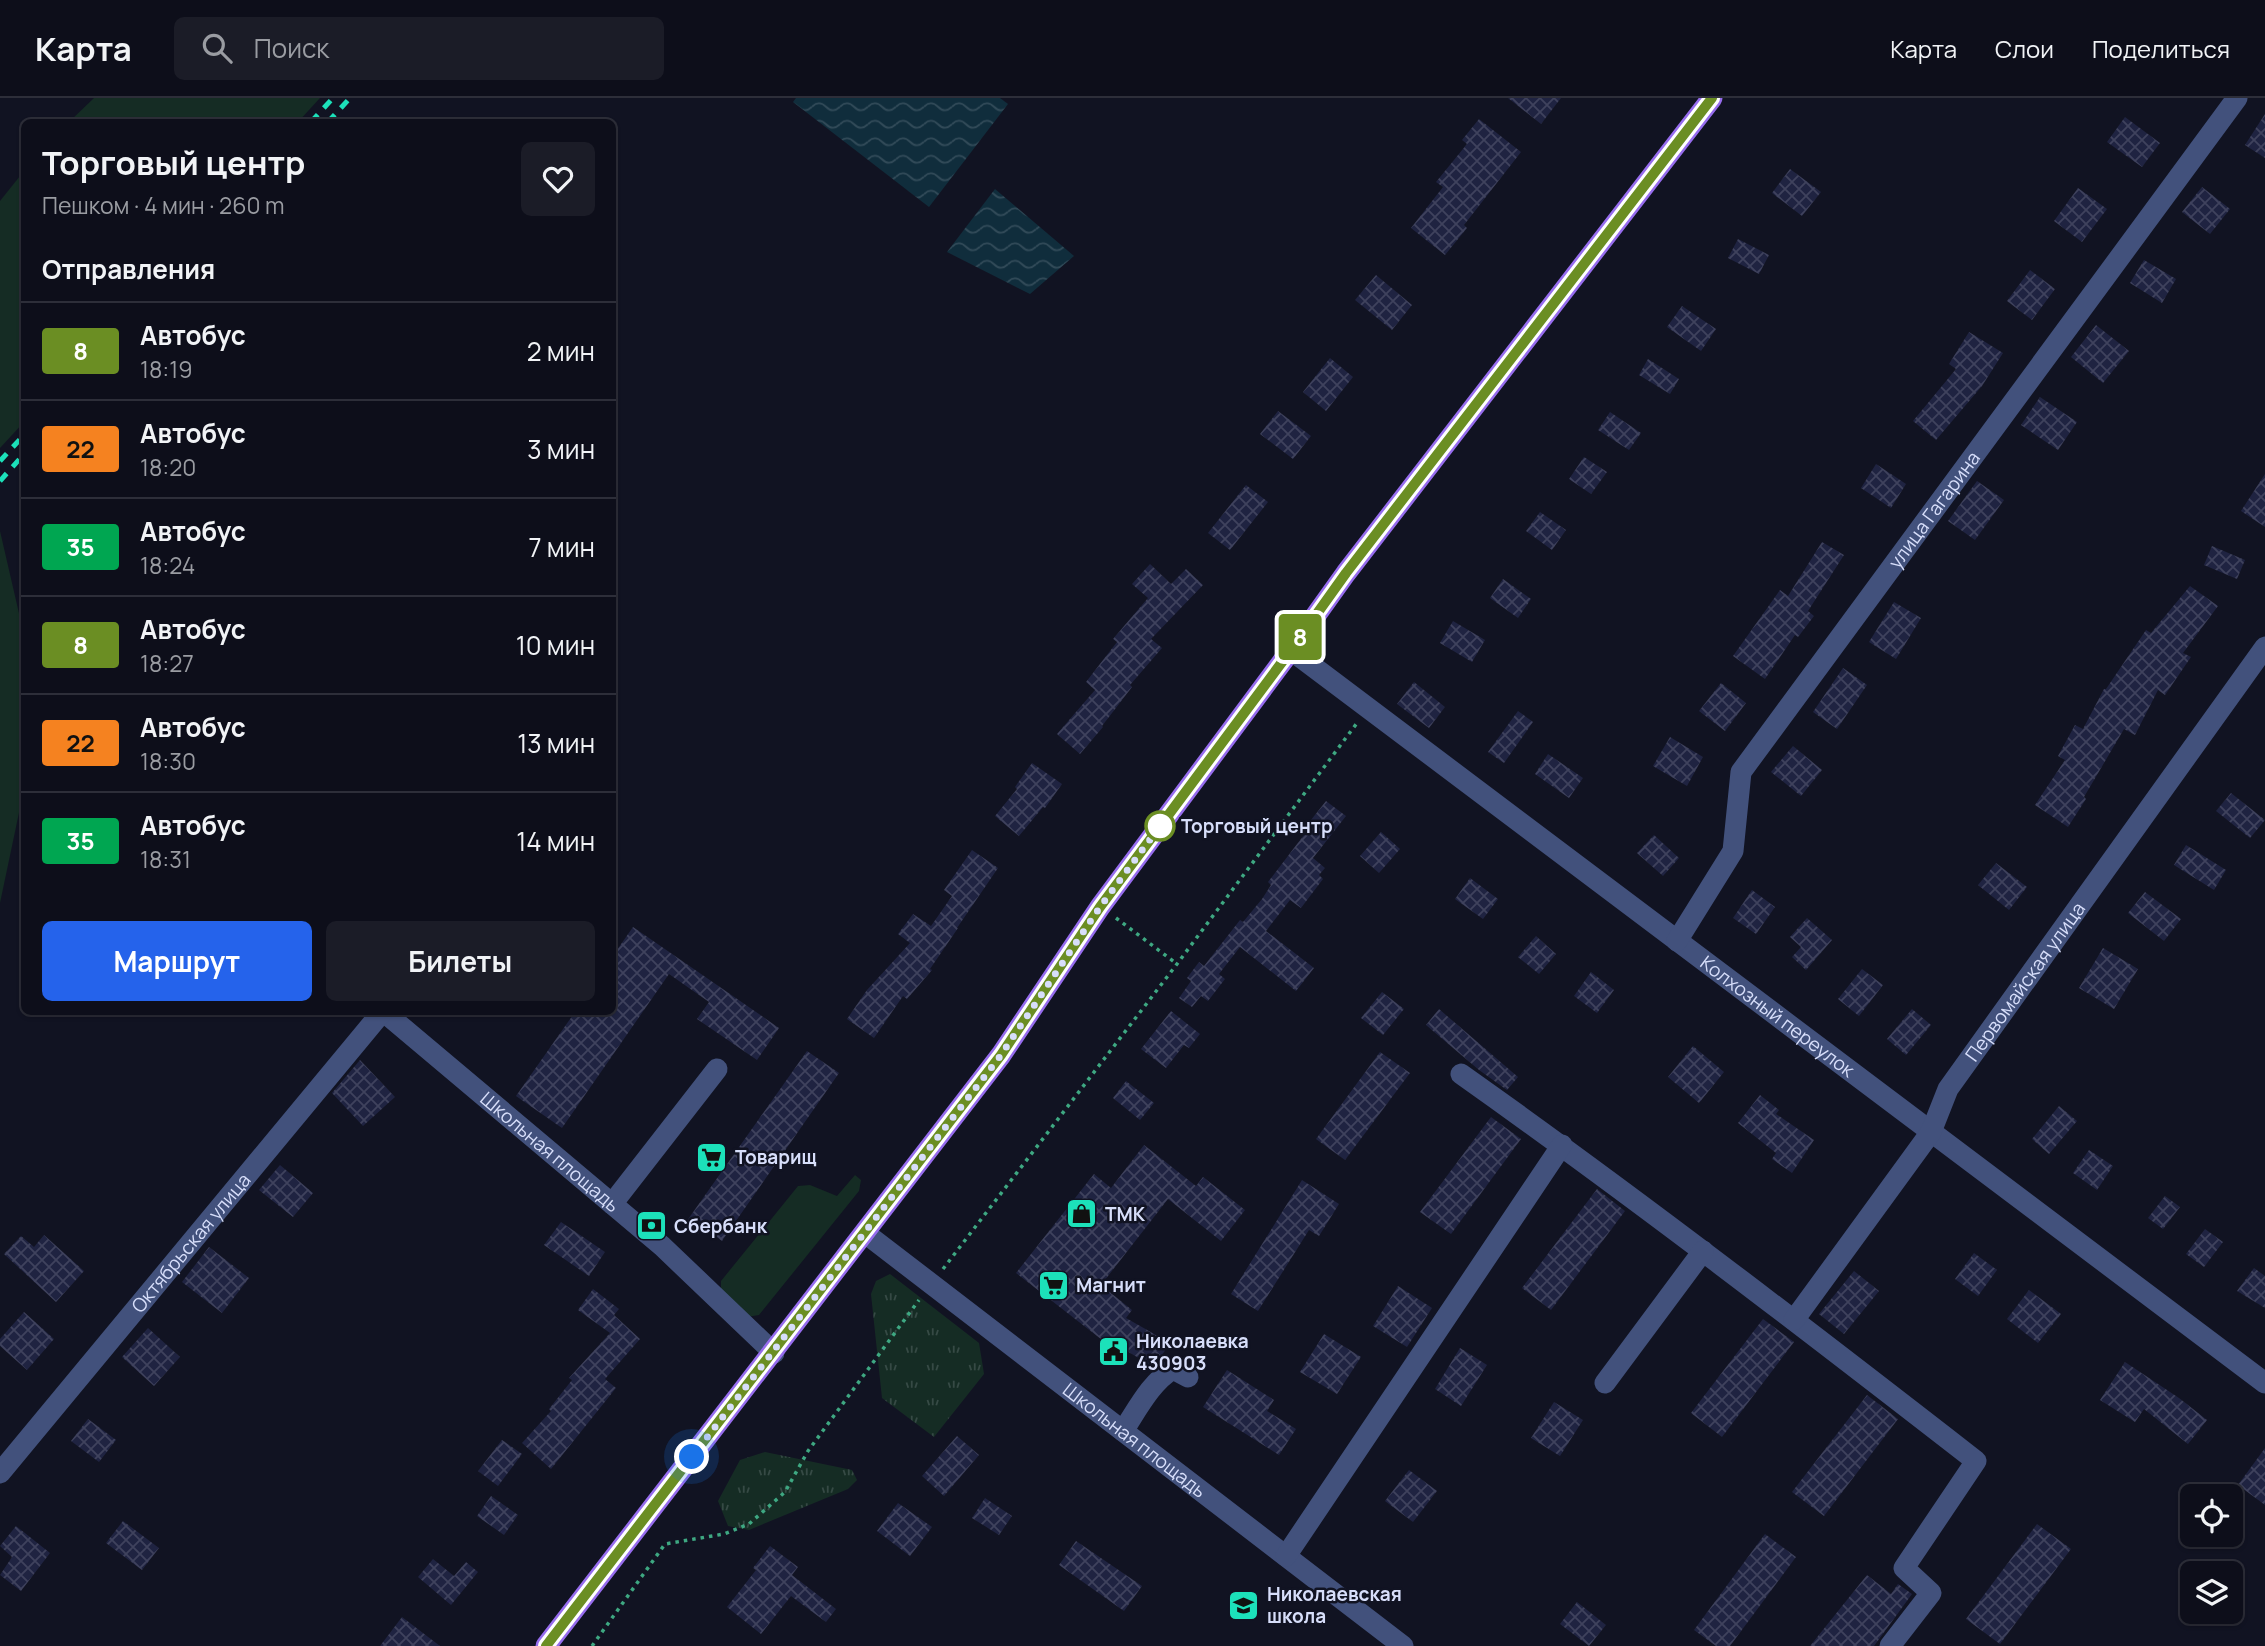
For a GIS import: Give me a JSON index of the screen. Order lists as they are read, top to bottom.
{
  "streets": {
    "street": [
      "улица Гагарина",
      "Первомайская улица",
      "Колхозный переулок",
      "Школьная площадь",
      "Октябрьская улица"
    ]
  },
  "crossings": [
    ["улица Гагарина", "Колхозный переулок"],
    ["Первомайская улица", "Колхозный переулок"]
  ],
  "places": {
    "other": ["Торговый центр"],
    "supermarket": ["Товарищ", "Магнит"],
    "shop": ["ТМК"],
    "bank": ["Сбербанк"],
    "public building": ["Николаевка 430903"],
    "school or university": ["Николаевская школа"]
  },
  "lines": ["bus line 8"],
  "page": {
    "header": "Карта",
    "search": "Поиск",
    "nav": ["Карта", "Слои", "Поделиться"],
    "on_map": "8",
    "heading": [
      ["Торговый центр", "Пешком · 4 мин · 260 m"],
      "Отправления"
    ],
    "list": [
      {
        "mark": "8",
        "name": "Автобус",
        "note": "18:19",
        "value": "2 мин"
      },
      {
        "mark": "22",
        "name": "Автобус",
        "note": "18:20",
        "value": "3 мин"
      },
      {
        "mark": "35",
        "name": "Автобус",
        "note": "18:24",
        "value": "7 мин"
      },
      {
        "mark": "8",
        "name": "Автобус",
        "note": "18:27",
        "value": "10 мин"
      },
      {
        "mark": "22",
        "name": "Автобус",
        "note": "18:30",
        "value": "13 мин"
      },
      {
        "mark": "35",
        "name": "Автобус",
        "note": "18:31",
        "value": "14 мин"
      }
    ],
    "buttons": ["Маршрут", "Билеты"]
  }
}
